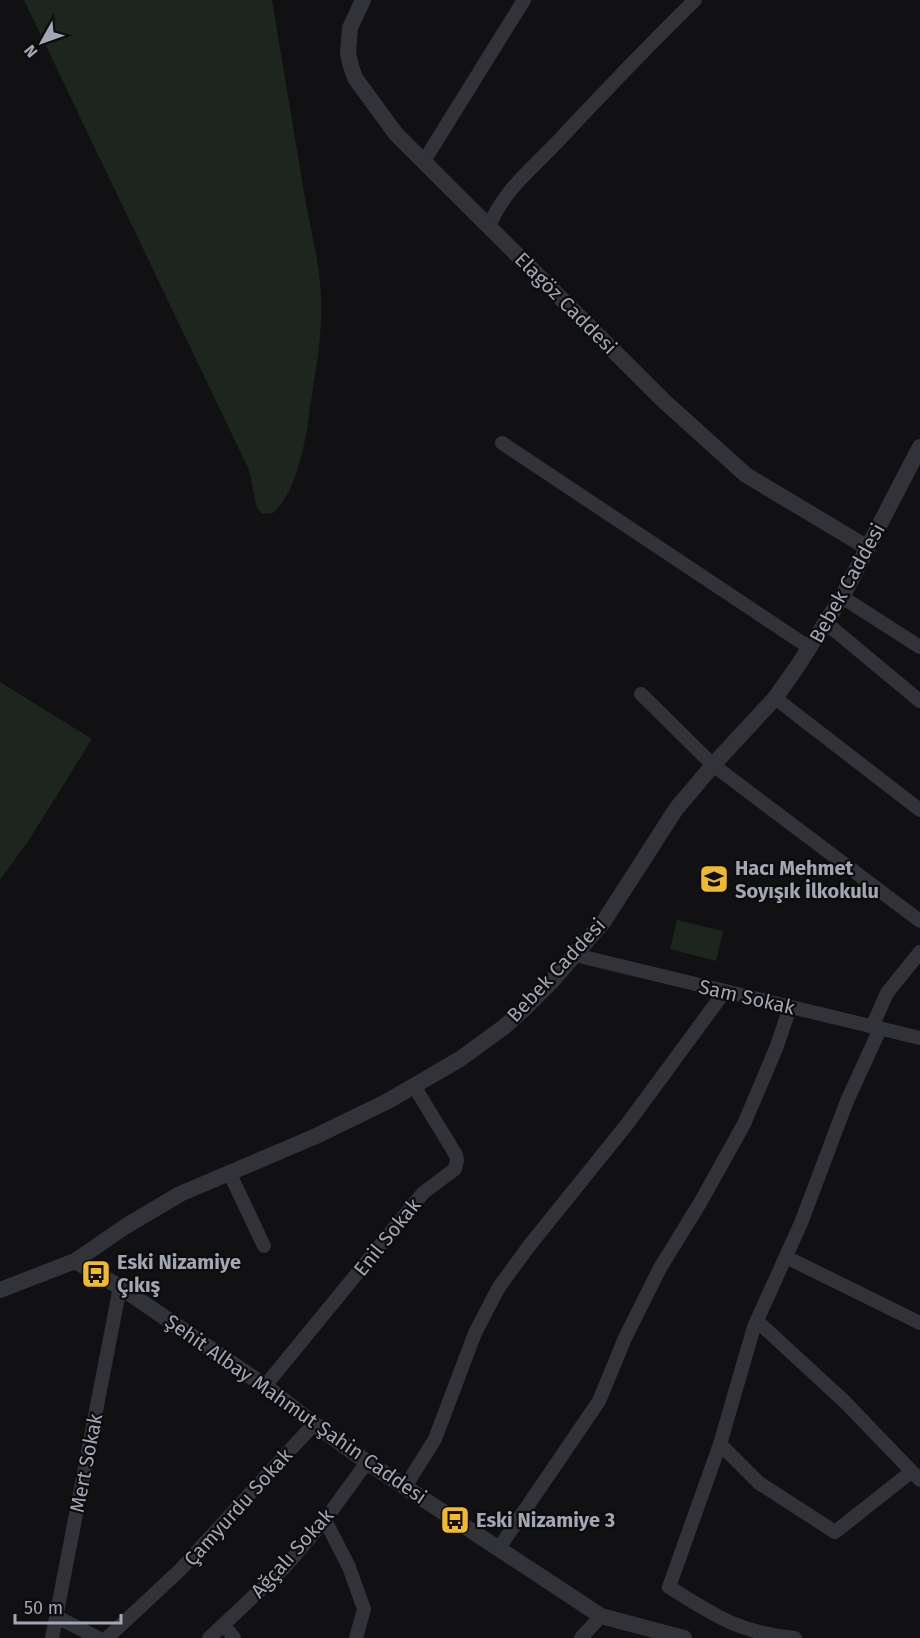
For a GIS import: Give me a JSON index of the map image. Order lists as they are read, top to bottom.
{
  "streets": {
    "street": [
      "Elagöz Caddesi",
      "Bebek Caddesi",
      "Sam Sokak",
      "Enil Sokak",
      "Şehit Albay Mahmut Şahin Caddesi",
      "Mert Sokak",
      "Çamyurdu Sokak",
      "Ağçalı Sokak"
    ]
  },
  "crossings": [
    ["Elagöz Caddesi", "Bebek Caddesi"],
    ["Bebek Caddesi", "Sam Sokak"],
    ["Bebek Caddesi", "Enil Sokak"],
    ["Bebek Caddesi", "Şehit Albay Mahmut Şahin Caddesi"],
    ["Enil Sokak", "Şehit Albay Mahmut Şahin Caddesi"],
    ["Şehit Albay Mahmut Şahin Caddesi", "Mert Sokak"],
    ["Şehit Albay Mahmut Şahin Caddesi", "Çamyurdu Sokak"],
    ["Şehit Albay Mahmut Şahin Caddesi", "Ağçalı Sokak"]
  ],
  "places": {
    "school or university": ["Hacı Mehmet Soyışık İlkokulu"],
    "bus stop": ["Eski Nizamiye Çıkış", "Eski Nizamiye 3"]
  },
  "scale_bar": "50 m",
  "north": "bottom left"
}
